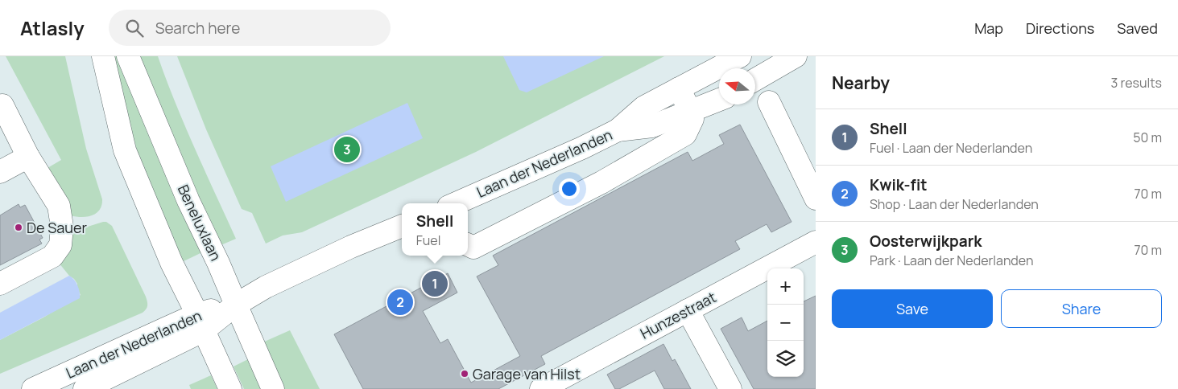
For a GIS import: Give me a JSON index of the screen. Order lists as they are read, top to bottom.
{
  "streets": {
    "main road": ["Laan der Nederlanden", "Beneluxlaan", "Hunzestraat"]
  },
  "crossings": [
    ["Laan der Nederlanden", "Beneluxlaan"]
  ],
  "places": ["De Sauer", "Garage van Hilst"],
  "north": "left",
  "page": {
    "header": "Atlasly",
    "search": "Search here",
    "nav": ["Map", "Directions", "Saved"],
    "heading": ["Nearby", "3 results"],
    "list": [
      {
        "mark": "1",
        "name": "Shell",
        "note": "Fuel · Laan der Nederlanden",
        "value": "50 m"
      },
      {
        "mark": "2",
        "name": "Kwik-fit",
        "note": "Shop · Laan der Nederlanden",
        "value": "70 m"
      },
      {
        "mark": "3",
        "name": "Oosterwijkpark",
        "note": "Park · Laan der Nederlanden",
        "value": "70 m"
      }
    ],
    "pins": ["3", "1", "2"],
    "popup": ["Shell", "Fuel"],
    "map_buttons": ["+", "−"],
    "buttons": ["Save", "Share"]
  }
}
